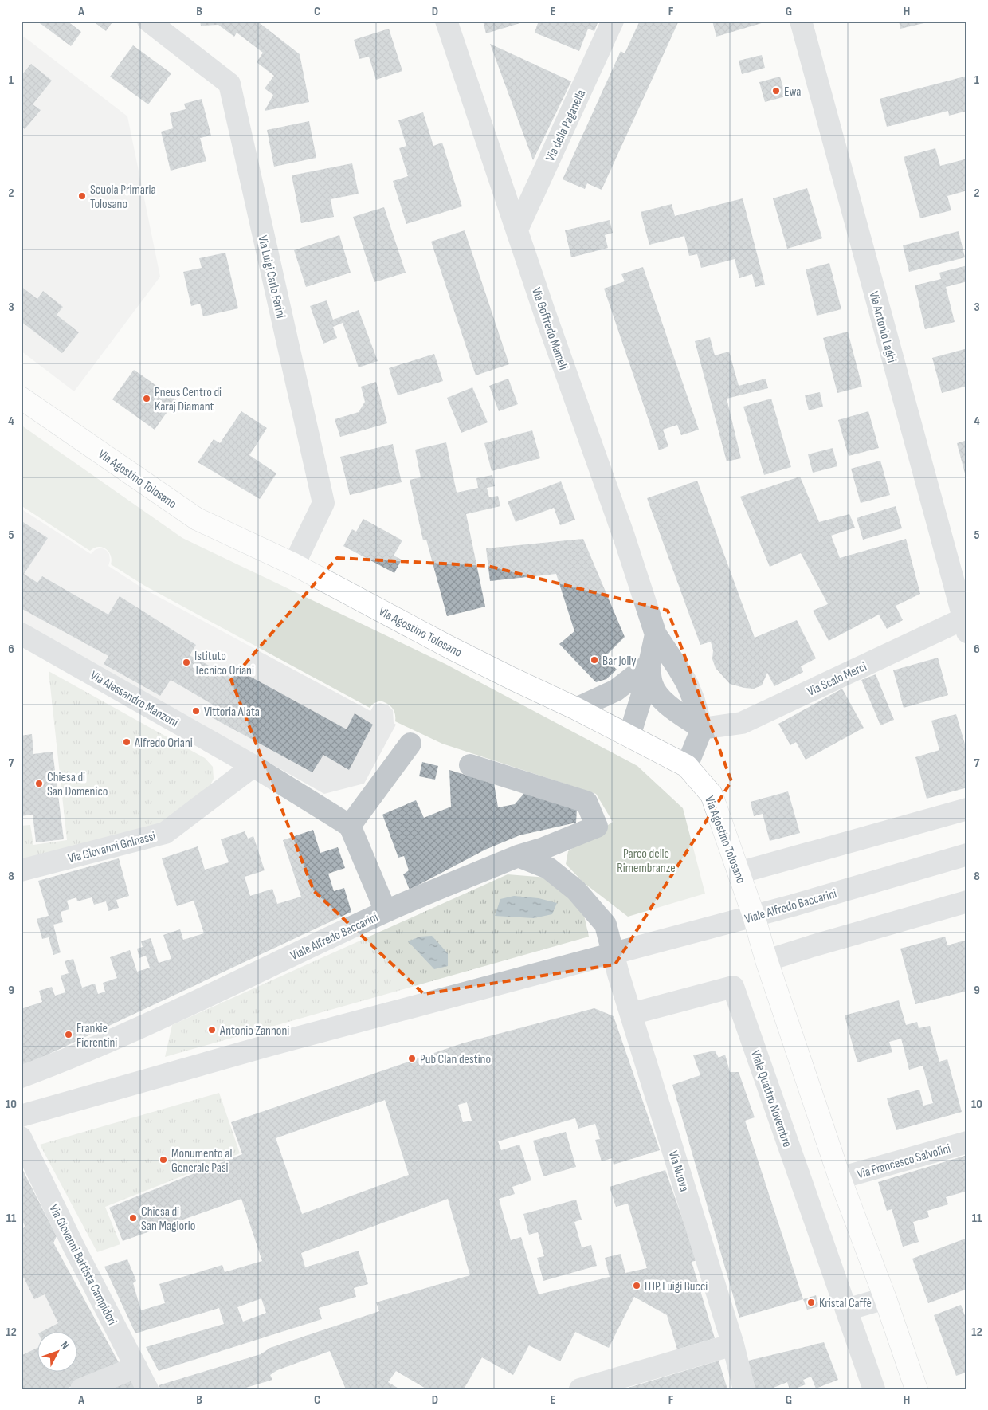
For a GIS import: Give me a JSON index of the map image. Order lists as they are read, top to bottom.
{
  "streets": {
    "main road": ["Via Agostino Tolosano"],
    "street": [
      "Via della Paganella",
      "Via Luigi Carlo Farini",
      "Via Antonio Laghi",
      "Via Goffredo Mameli",
      "Via Scalo Merci",
      "Via Alessandro Manzoni",
      "Via Giovanni Ghinassi",
      "Viale Alfredo Baccarini",
      "Viale Quattro Novembre",
      "Via Francesco Salvolini",
      "Via Nuova",
      "Via Giovanni Battista Campidori"
    ]
  },
  "crossings": [
    ["Via della Paganella", "Via Goffredo Mameli"],
    ["Via Luigi Carlo Farini", "Via Agostino Tolosano"],
    ["Via Antonio Laghi", "Via Scalo Merci"],
    ["Via Goffredo Mameli", "Via Scalo Merci"],
    ["Via Agostino Tolosano", "Viale Alfredo Baccarini"],
    ["Via Alessandro Manzoni", "Via Giovanni Ghinassi"],
    ["Viale Alfredo Baccarini", "Via Nuova"],
    ["Viale Quattro Novembre", "Via Nuova"]
  ],
  "parks": ["Parco delle Rimembranze"],
  "places": [
    "Ewa",
    "Scuola Primaria Tolosano",
    "Pneus Centro di Karaj Diamant",
    "Bar Jolly",
    "Istituto Tecnico Oriani",
    "Vittoria Alata",
    "Alfredo Oriani",
    "Chiesa di San Domenico",
    "Antonio Zannoni",
    "Frankie Fiorentini",
    "Pub Clan destino",
    "Monumento al Generale Pasi",
    "Chiesa di San Maglorio",
    "ITIP Luigi Bucci",
    "Kristal Caffè"
  ],
  "north": "top right",
  "grid": {
    "columns": [
      "A",
      "B",
      "C",
      "D",
      "E",
      "F",
      "G",
      "H"
    ],
    "rows": [
      "1",
      "2",
      "3",
      "4",
      "5",
      "6",
      "7",
      "8",
      "9",
      "10",
      "11",
      "12"
    ]
  }
}
